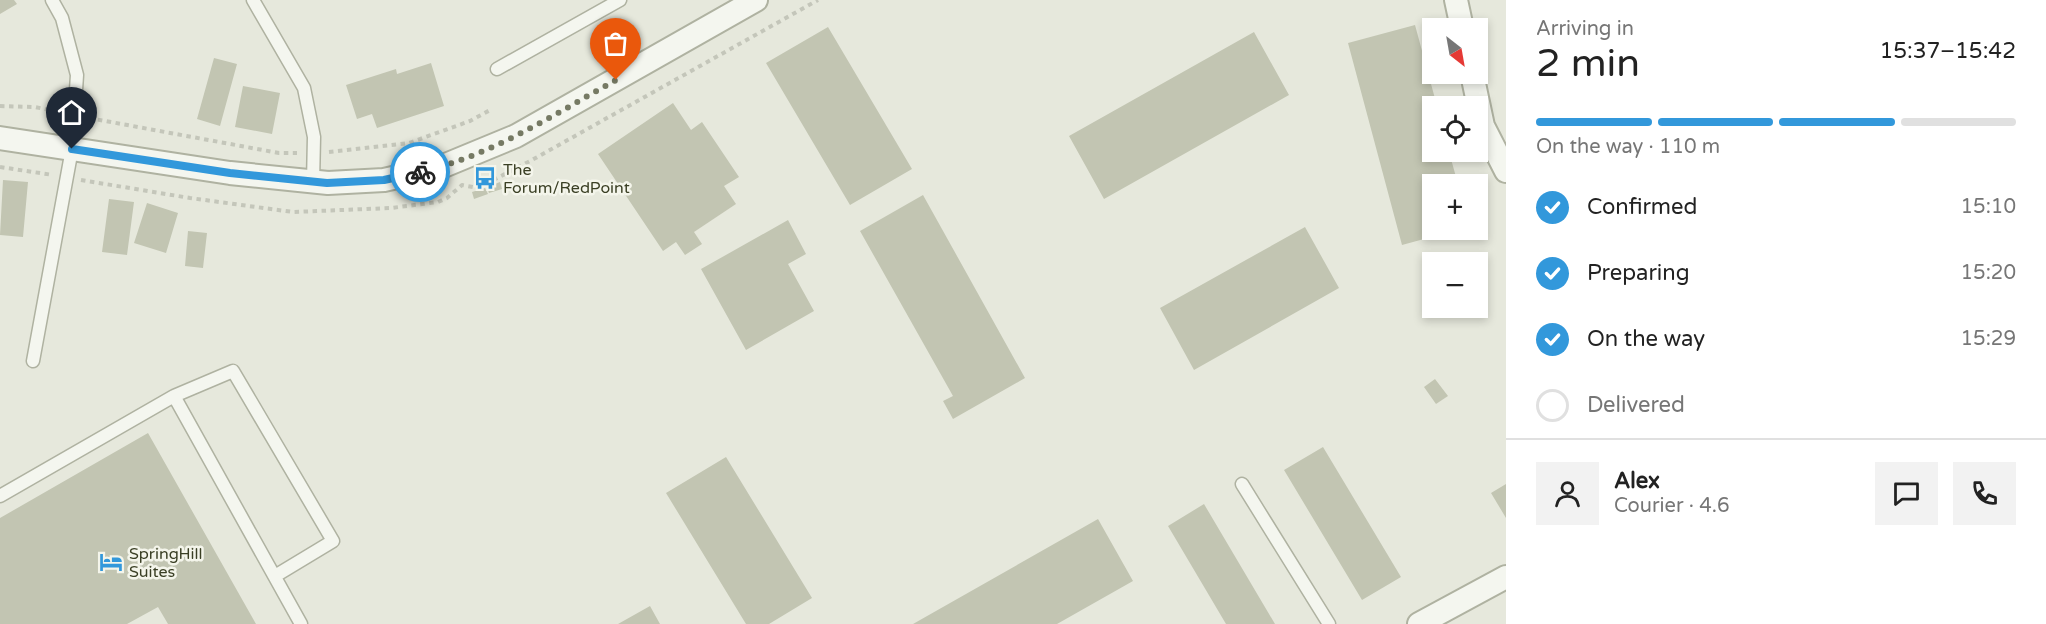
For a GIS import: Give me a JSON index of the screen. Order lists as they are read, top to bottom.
{
  "places": {
    "bus stop": ["The Forum/RedPoint"],
    "hotel": ["SpringHill Suites"]
  },
  "north": "bottom right",
  "page": {
    "heading": ["2 min", "Arriving in", "15:37–15:42"],
    "panel": ["Alex", "Courier · 4.6"],
    "map_buttons": ["+", "−"],
    "bar": "On the way · 110 m",
    "list": [
      ["Confirmed", "15:10"],
      ["Preparing", "15:20"],
      ["On the way", "15:29"],
      "Delivered"
    ]
  }
}
